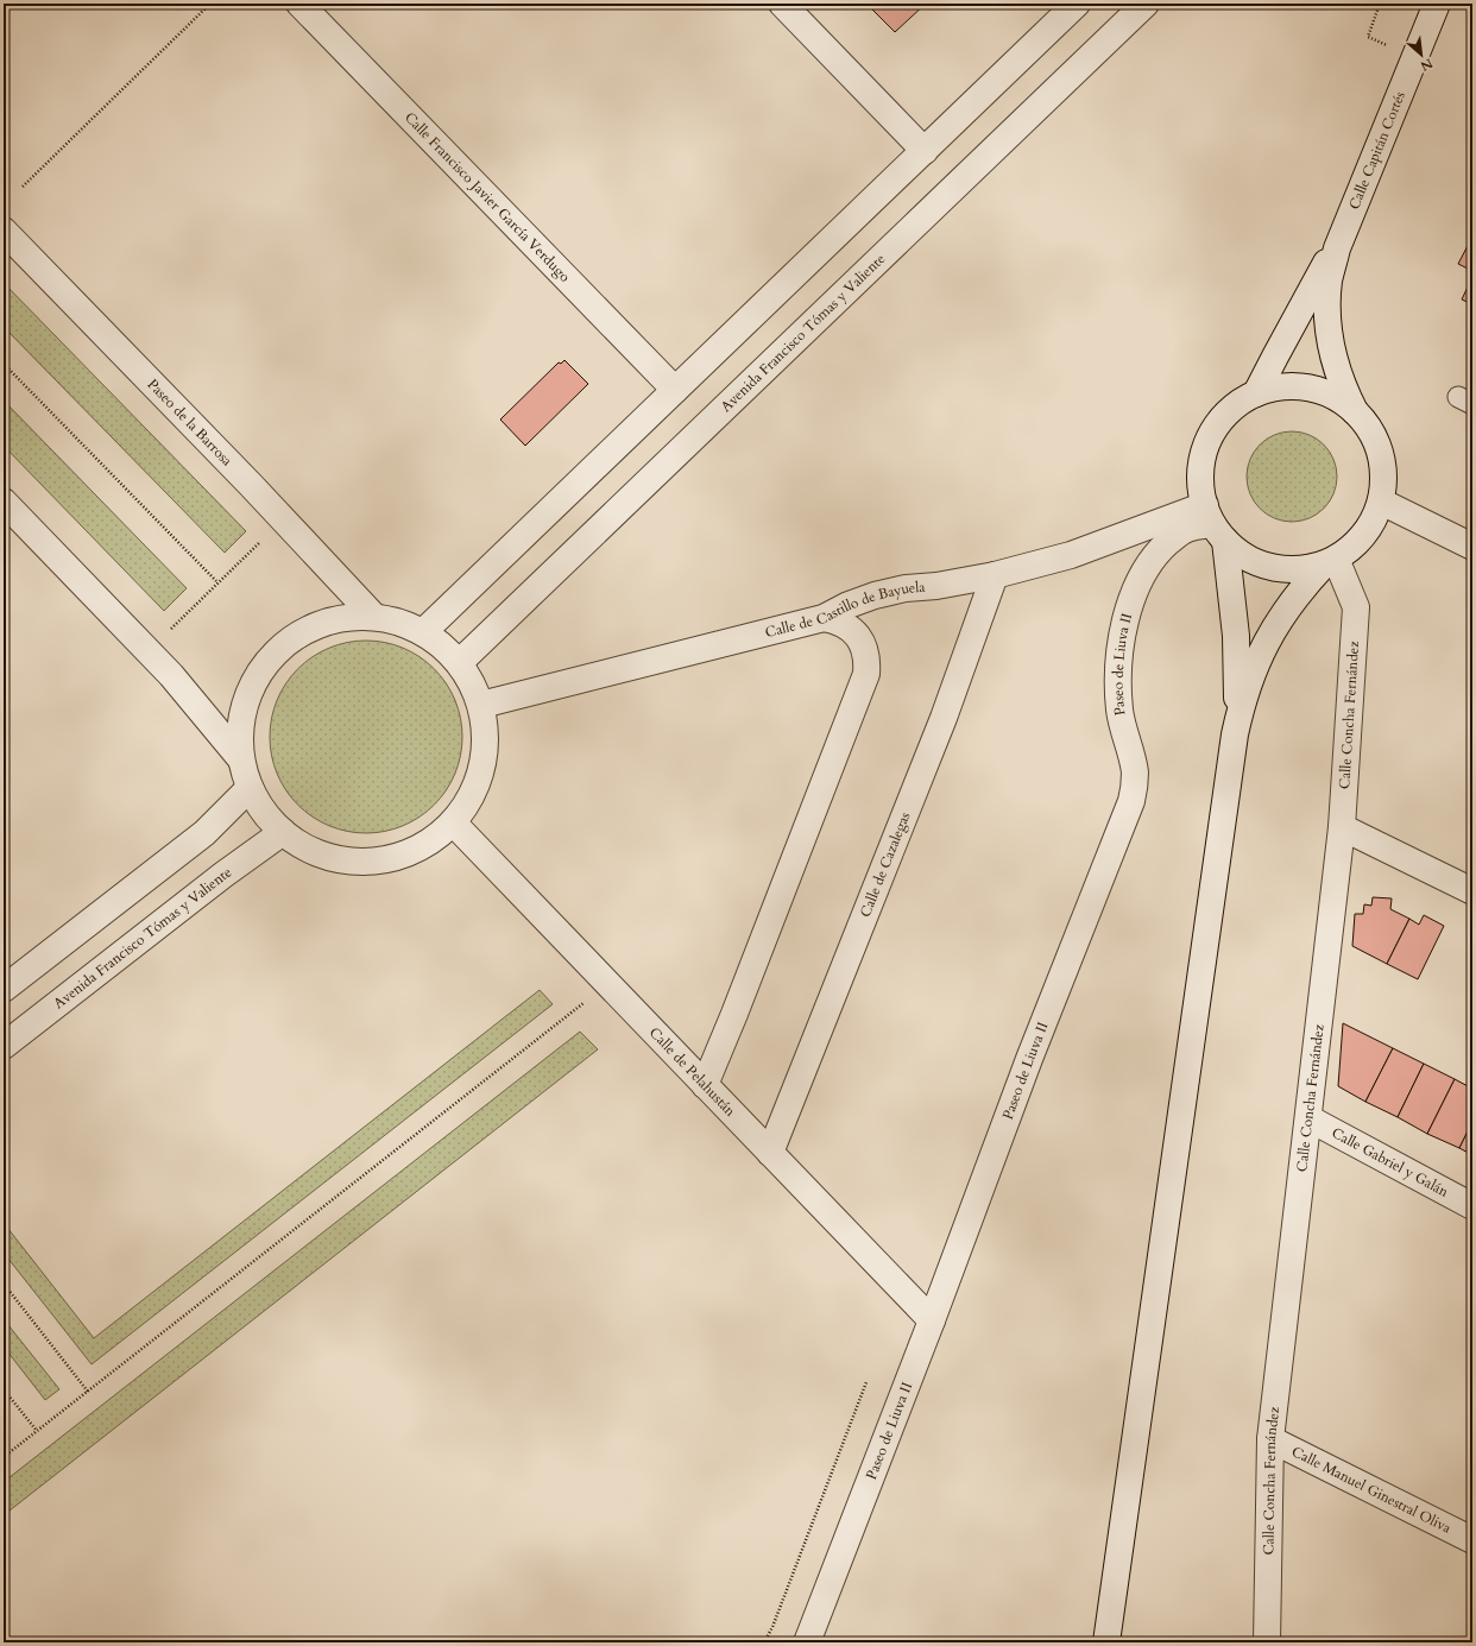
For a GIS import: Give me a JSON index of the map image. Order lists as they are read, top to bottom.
{
  "streets": {
    "street": [
      "Calle Capitán Cortés",
      "Calle Francisco Javier García Verdugo",
      "Avenida Francisco Tómas y Valiente",
      "Paseo de la Barrosa",
      "Calle de Castillo de Bayuela",
      "Paseo de Liuva II",
      "Calle Concha Fernández",
      "Calle de Cazalegas",
      "Calle de Pelahustán",
      "Calle Gabriel y Galán",
      "Calle Manuel Ginestral Oliva"
    ]
  },
  "crossings": [
    ["Calle Capitán Cortés", "Calle de Castillo de Bayuela"],
    ["Calle Capitán Cortés", "Paseo de Liuva II"],
    ["Calle Capitán Cortés", "Calle Concha Fernández"],
    ["Calle de Castillo de Bayuela", "Paseo de Liuva II"],
    ["Calle de Castillo de Bayuela", "Calle de Cazalegas"],
    ["Paseo de Liuva II", "Calle de Pelahustán"],
    ["Calle Concha Fernández", "Calle Gabriel y Galán"],
    ["Calle Concha Fernández", "Calle Manuel Ginestral Oliva"],
    ["Calle de Cazalegas", "Calle de Pelahustán"]
  ],
  "north": "bottom right"
}
